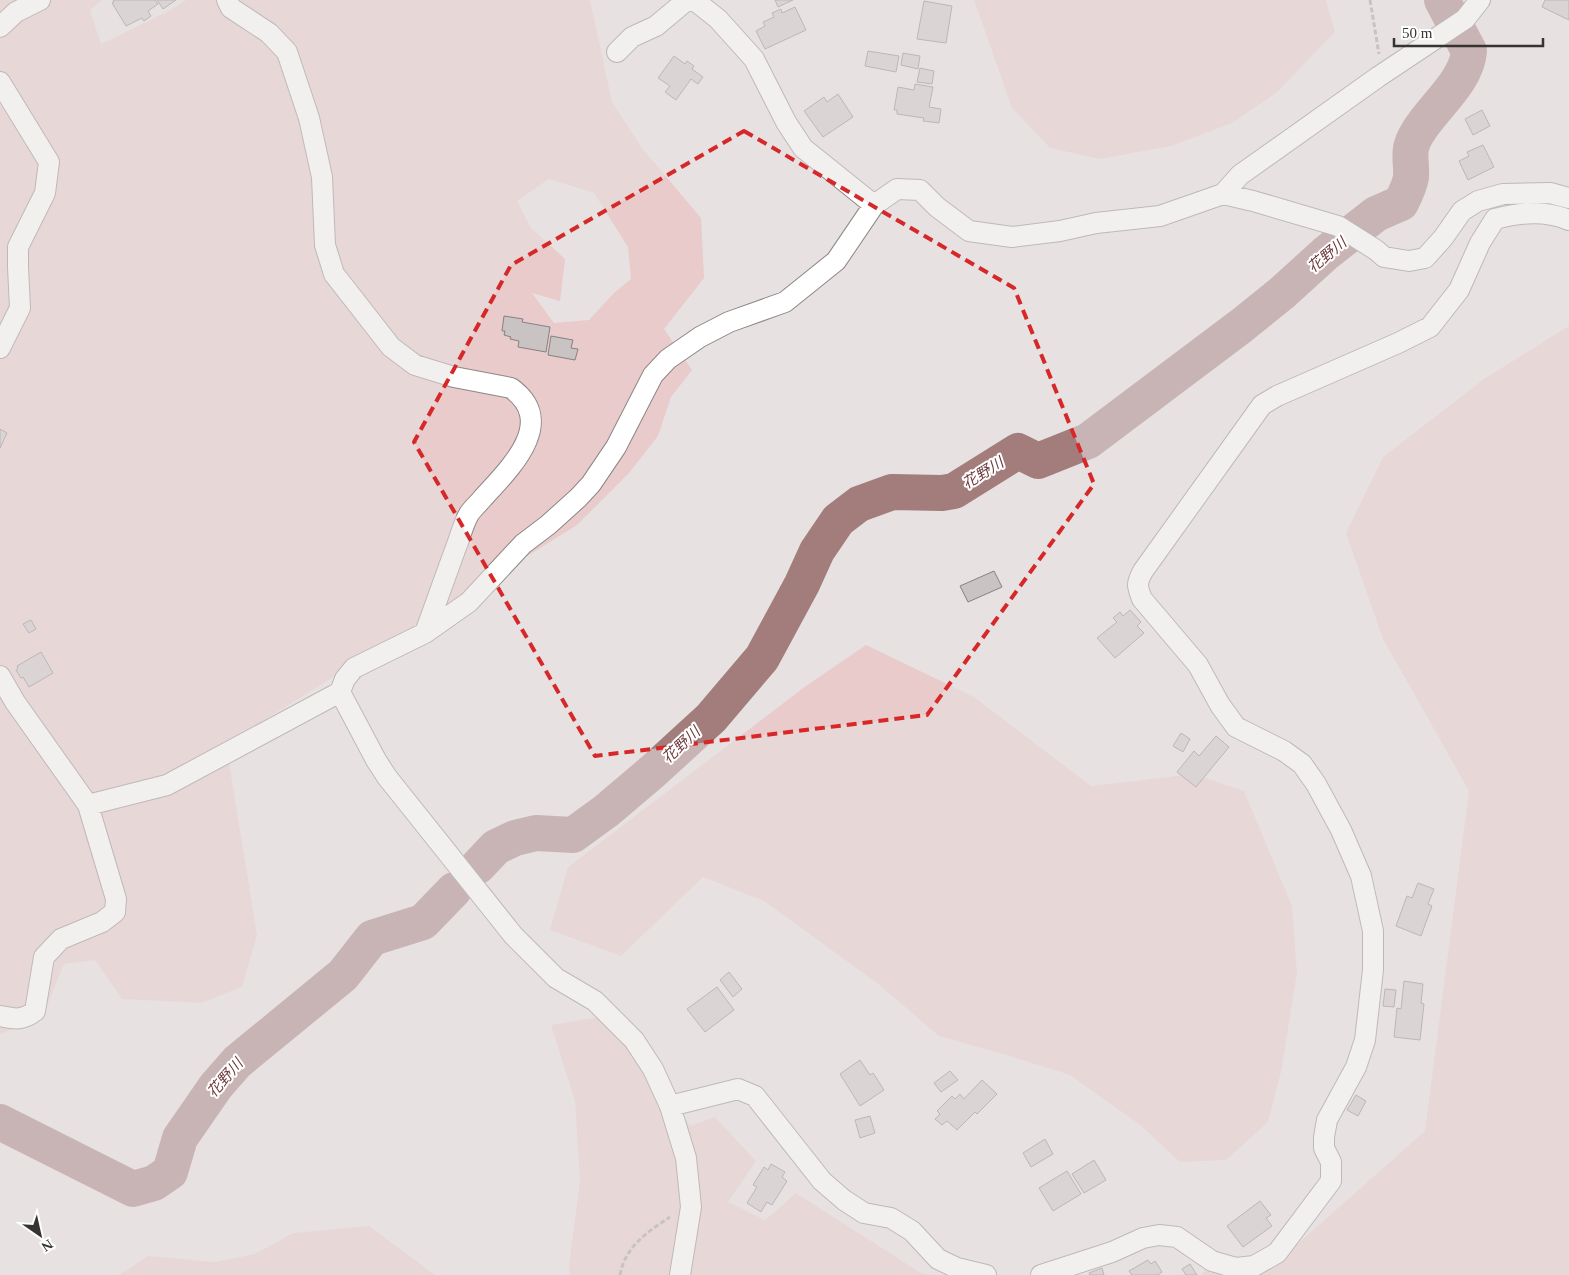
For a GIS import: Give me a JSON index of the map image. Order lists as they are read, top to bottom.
{
  "water": ["花野川"],
  "scale_bar": "50 m",
  "north": "bottom right"
}
